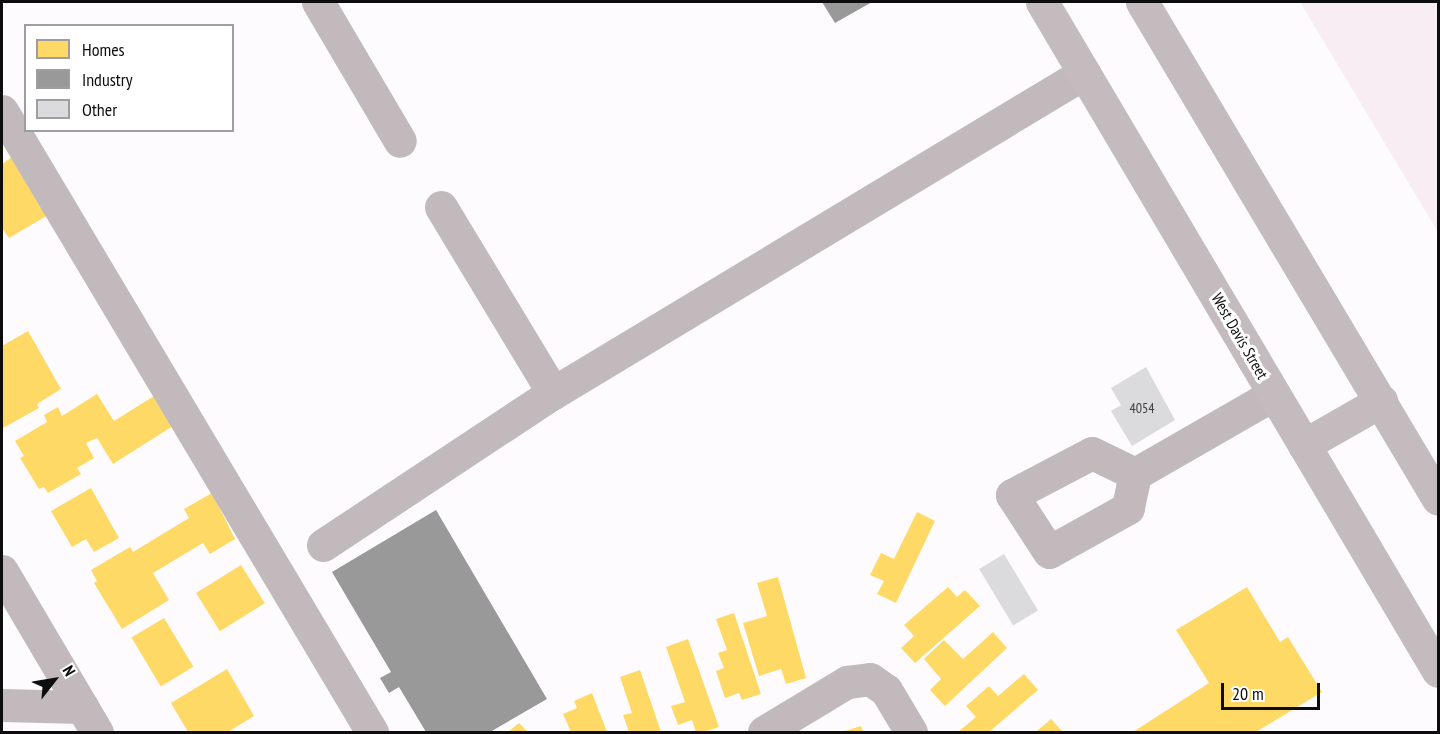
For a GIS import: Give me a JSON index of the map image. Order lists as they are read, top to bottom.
{
  "streets": {
    "main road": ["West Davis Street"]
  },
  "house_numbers": ["4054"],
  "legend": ["Homes", "Industry", "Other"],
  "scale_bar": "20 m",
  "north": "top right"
}
